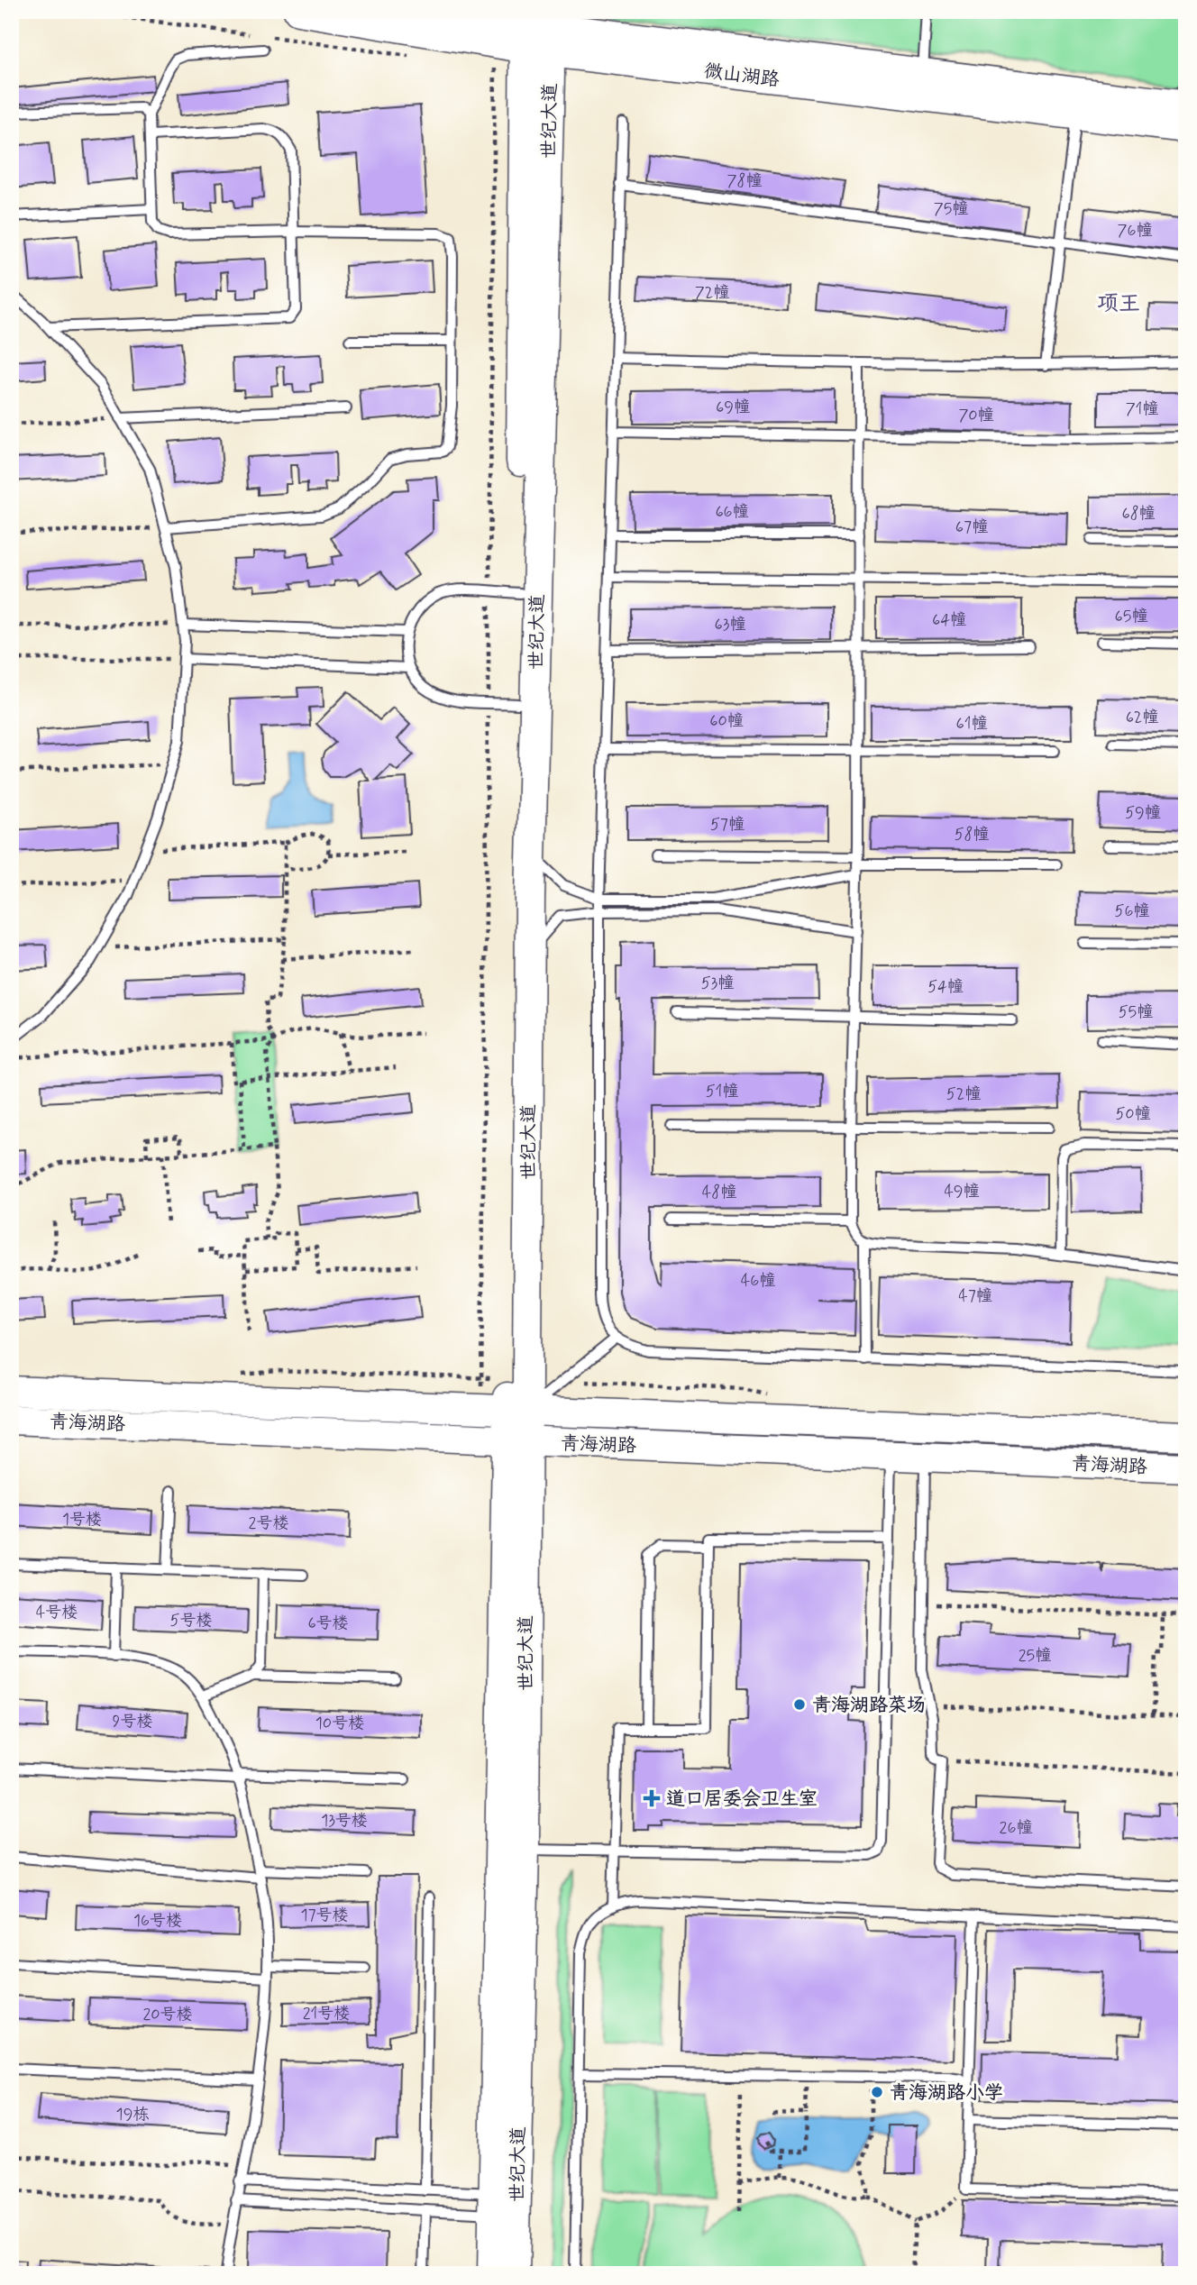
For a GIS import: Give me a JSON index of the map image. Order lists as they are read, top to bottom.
{
  "streets": {
    "street": ["微山湖路", "世纪大道", "青海湖路"]
  },
  "crossings": [
    ["微山湖路", "世纪大道"],
    ["世纪大道", "青海湖路"]
  ],
  "districts": ["项王"],
  "places": {
    "other": ["青海湖路菜场", "青海湖路小学"],
    "health": ["道口居委会卫生室"]
  },
  "house_numbers": [
    "78幢",
    "75幢",
    "76幢",
    "72幢",
    "69幢",
    "71幢",
    "70幢",
    "66幢",
    "68幢",
    "67幢",
    "65幢",
    "64幢",
    "63幢",
    "62幢",
    "60幢",
    "61幢",
    "59幢",
    "57幢",
    "58幢",
    "56幢",
    "53幢",
    "54幢",
    "55幢",
    "51幢",
    "52幢",
    "50幢",
    "49幢",
    "48幢",
    "46幢",
    "47幢",
    "1号楼",
    "2号楼",
    "4号楼",
    "5号楼",
    "6号楼",
    "25幢",
    "9号楼",
    "10号楼",
    "13号楼",
    "26幢",
    "17号楼",
    "16号楼",
    "21号楼",
    "20号楼",
    "19栋"
  ]
}
